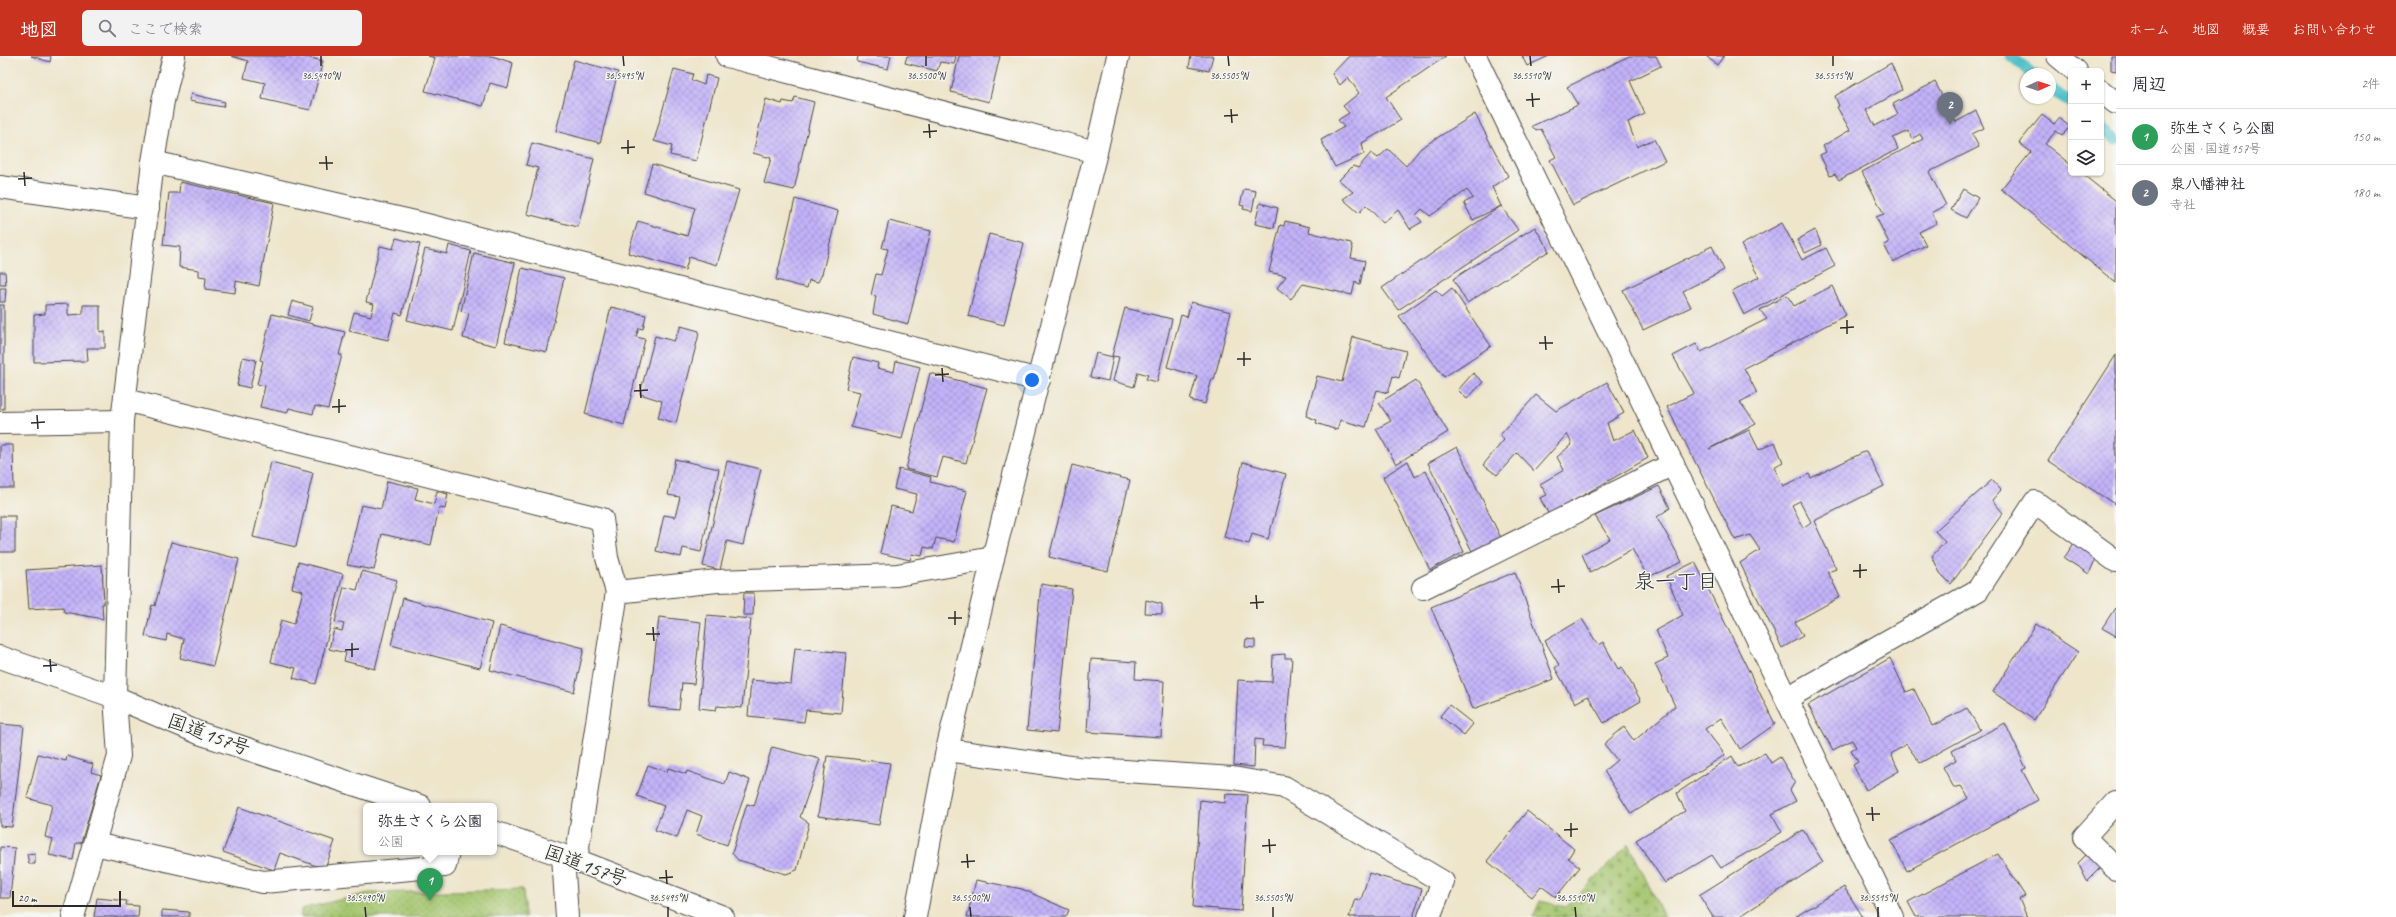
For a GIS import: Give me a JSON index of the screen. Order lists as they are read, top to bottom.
{
  "streets": {
    "main road": ["国道157号"]
  },
  "districts": ["泉一丁目"],
  "scale_bar": "20 m",
  "north": "right",
  "page": {
    "header": "地図",
    "search": "ここで検索",
    "nav": [
      "ホーム",
      "地図",
      "概要",
      "お問い合わせ"
    ],
    "heading": ["周辺", "2件"],
    "map_buttons": ["+", "−"],
    "pins": ["2", "1"],
    "list": [
      {
        "mark": "1",
        "name": "弥生さくら公園",
        "note": "公園 · 国道157号",
        "value": "150 m"
      },
      {
        "mark": "2",
        "name": "泉八幡神社",
        "note": "寺社",
        "value": "180 m"
      }
    ],
    "popup": ["弥生さくら公園", "公園"],
    "scale": "20 m"
  },
  "coordinates": [
    "36.5490°N",
    "36.5495°N",
    "36.5500°N",
    "36.5505°N",
    "36.5510°N",
    "36.5515°N"
  ]
}
